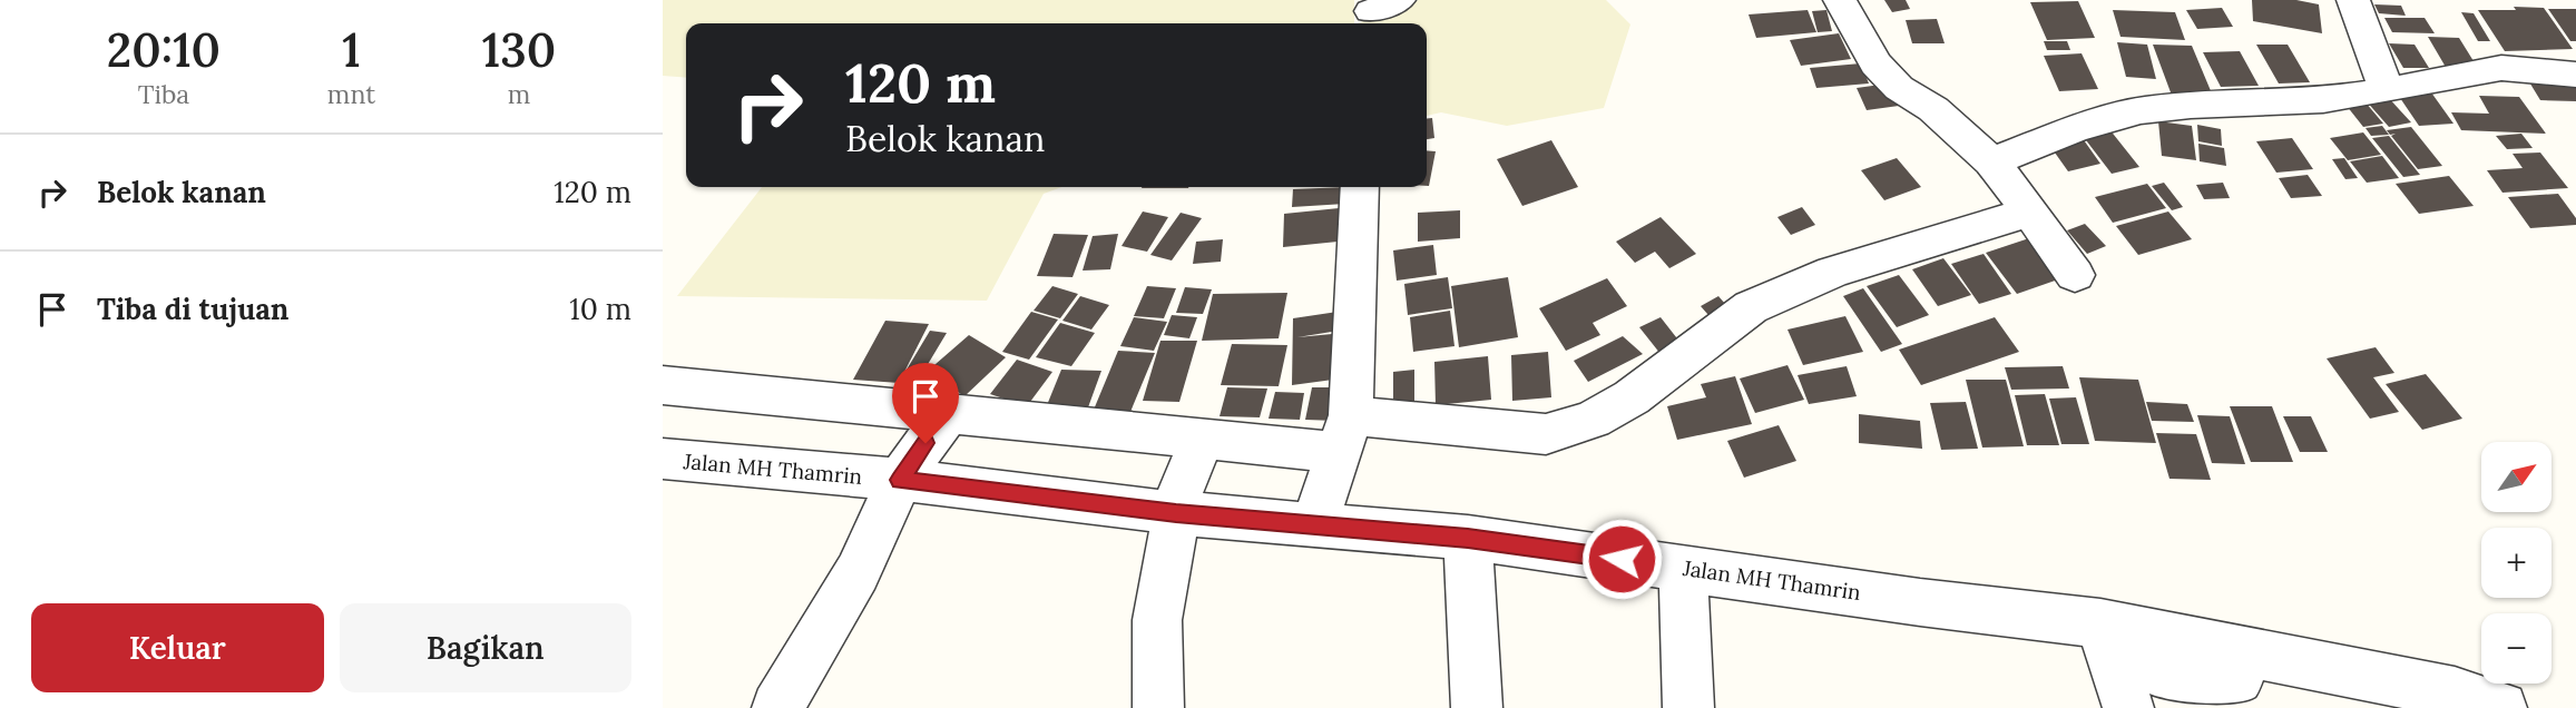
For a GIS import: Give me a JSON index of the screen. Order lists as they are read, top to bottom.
{
  "streets": {
    "street": ["Jalan MH Thamrin"]
  },
  "north": "top right",
  "page": {
    "eta": [
      "20:10",
      "Tiba",
      "1",
      "mnt",
      "130",
      "m"
    ],
    "turn": ["120 m", "Belok kanan"],
    "list": [
      {
        "name": "Belok kanan",
        "value": "120 m"
      },
      {
        "name": "Tiba di tujuan",
        "value": "10 m"
      }
    ],
    "map_buttons": ["+", "−"],
    "buttons": ["Keluar", "Bagikan"]
  }
}
